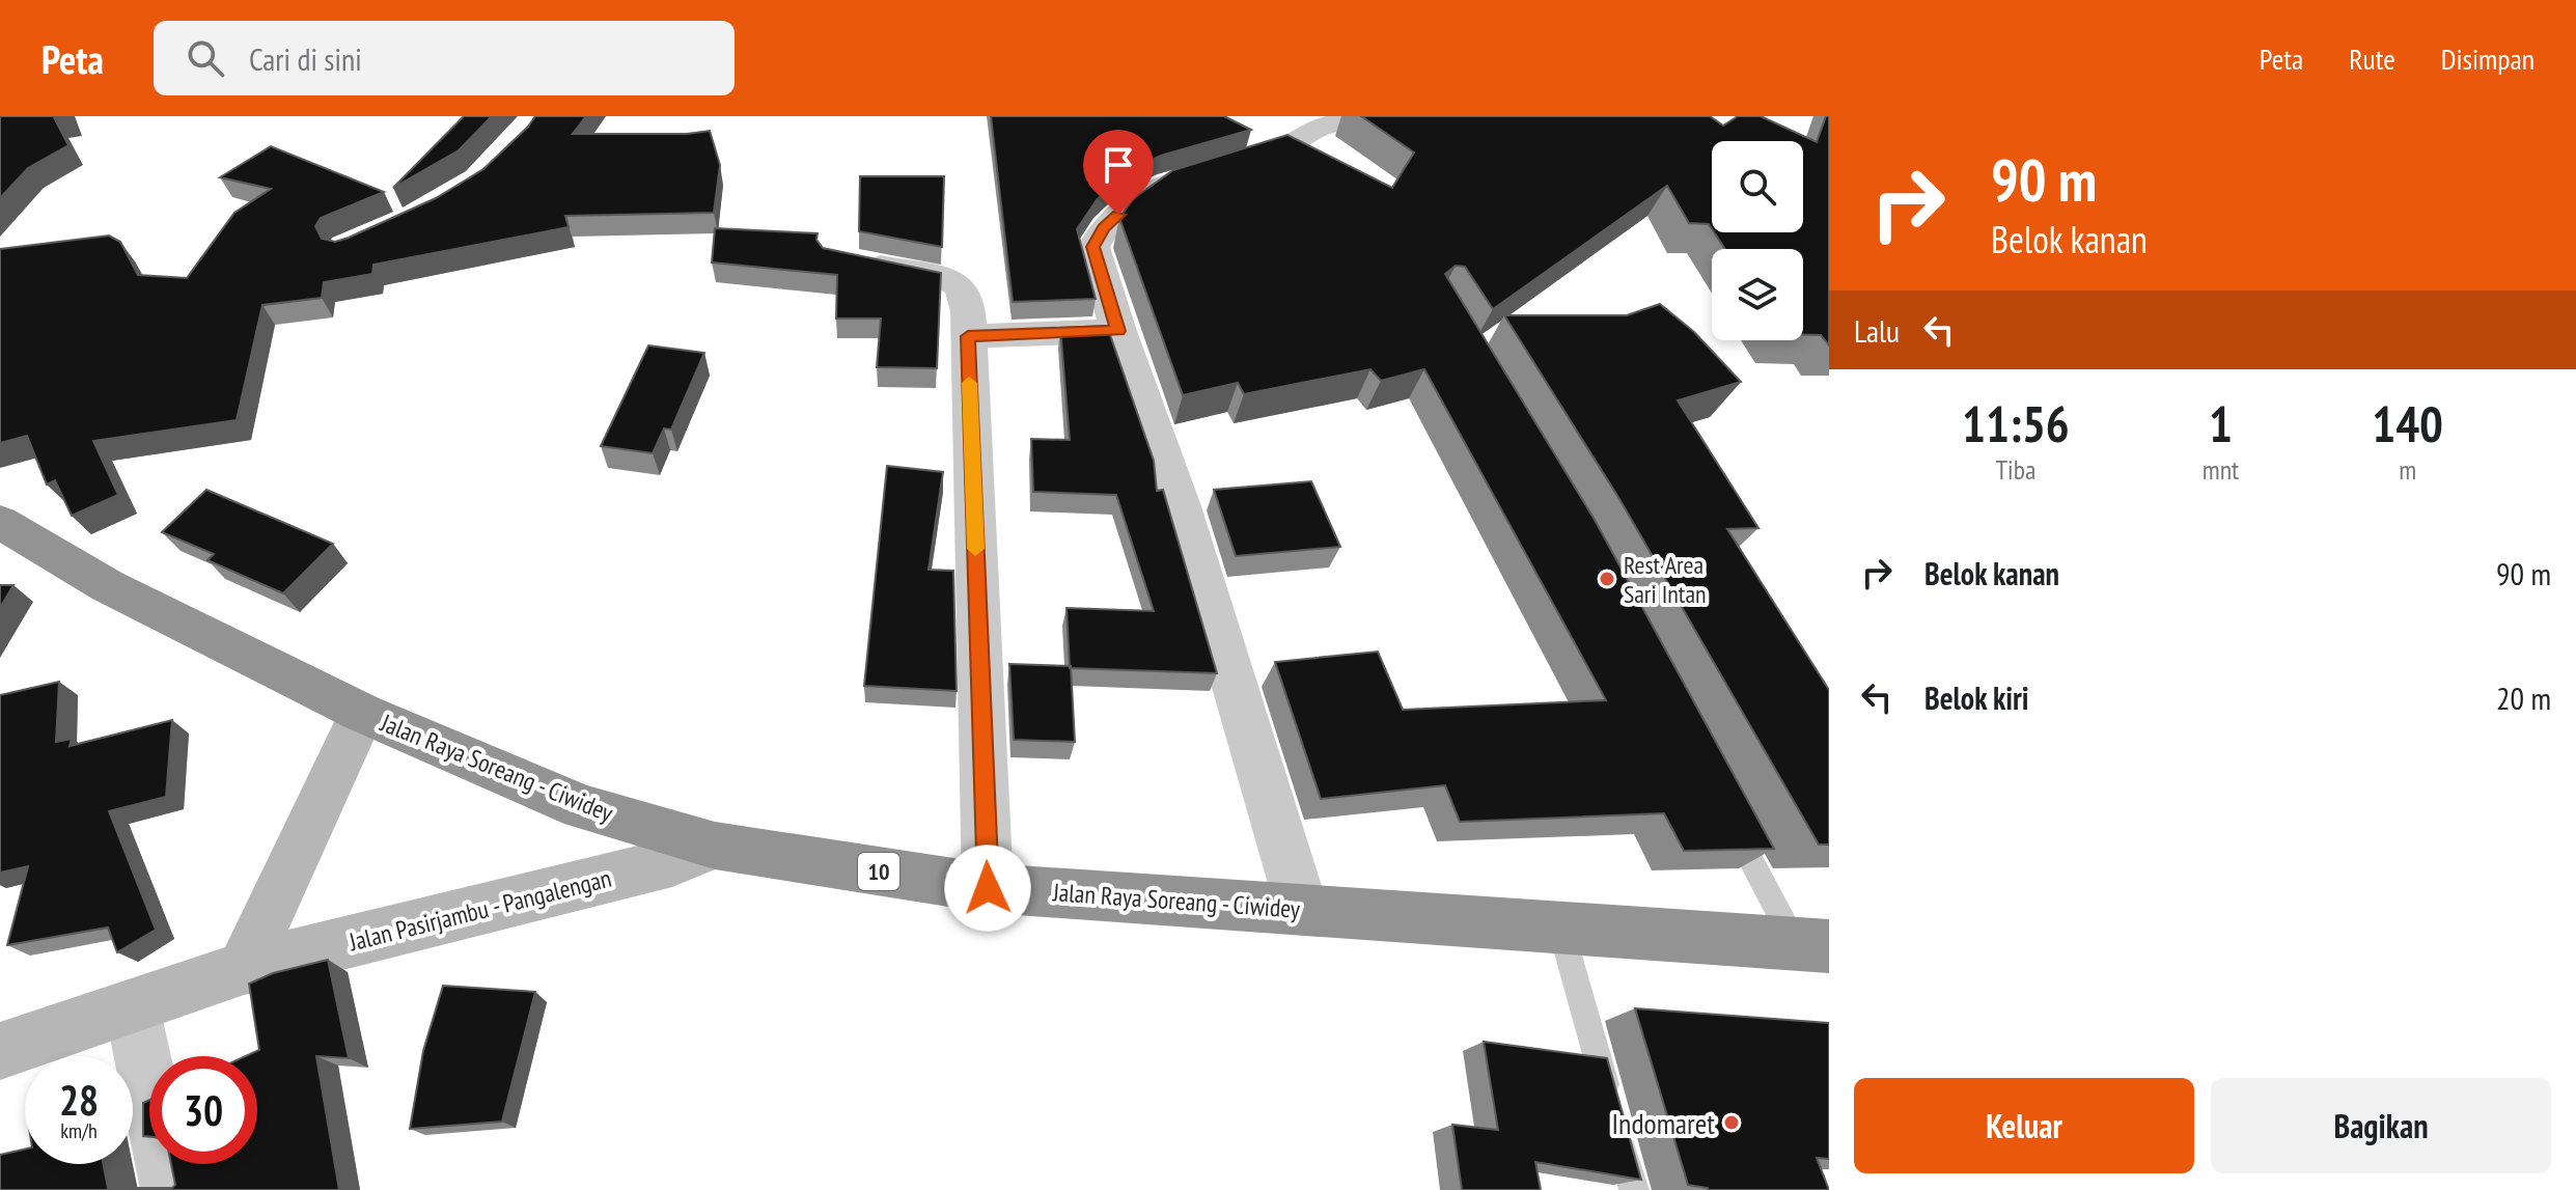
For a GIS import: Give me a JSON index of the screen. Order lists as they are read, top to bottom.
{
  "streets": {
    "highway": ["Jalan Raya Soreang - Ciwidey", "10"],
    "main road": ["Jalan Pasirjambu - Pangalengan"]
  },
  "crossings": [
    ["Jalan Raya Soreang - Ciwidey", "Jalan Pasirjambu - Pangalengan"]
  ],
  "places": ["Rest Area Sari Intan", "Indomaret"],
  "page": {
    "header": "Peta",
    "search": "Cari di sini",
    "nav": ["Peta", "Rute", "Disimpan"],
    "turn": ["90 m", "Belok kanan"],
    "then": "Lalu",
    "eta": [
      "11:56",
      "Tiba",
      "1",
      "mnt",
      "140",
      "m"
    ],
    "list": [
      {
        "name": "Belok kanan",
        "value": "90 m"
      },
      {
        "name": "Belok kiri",
        "value": "20 m"
      }
    ],
    "speed": "28 km/h",
    "limit": "30",
    "buttons": ["Keluar", "Bagikan"]
  }
}
